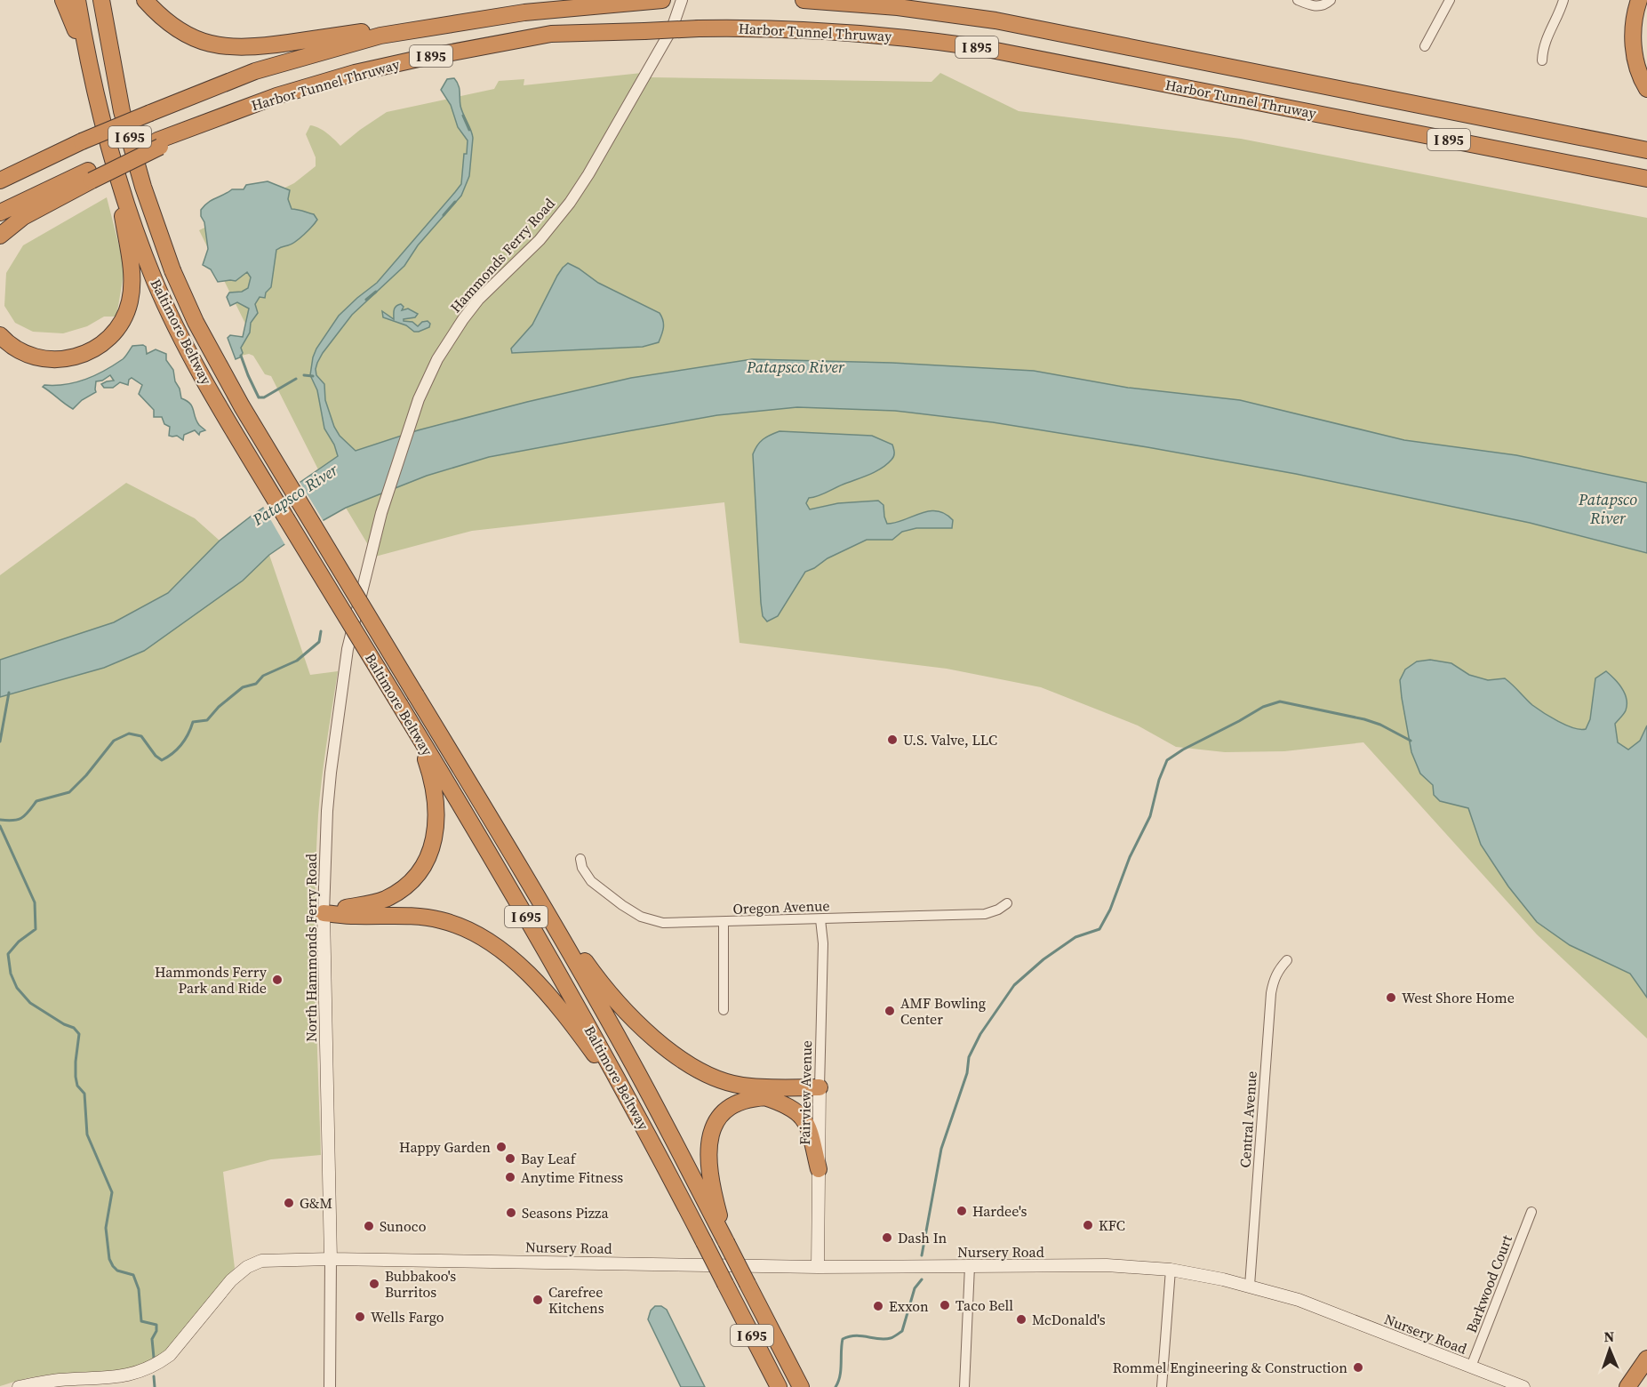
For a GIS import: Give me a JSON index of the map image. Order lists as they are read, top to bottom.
{
  "streets": {
    "highway": [
      "Harbor Tunnel Thruway",
      "I 895",
      "I 695",
      "Baltimore Beltway"
    ],
    "main road": ["North Hammonds Ferry Road", "Fairview Avenue", "Nursery Road"],
    "street": [
      "Hammonds Ferry Road",
      "Oregon Avenue",
      "Central Avenue",
      "Barkwood Court"
    ]
  },
  "crossings": [
    ["Hammonds Ferry Road", "North Hammonds Ferry Road"],
    ["Oregon Avenue", "Fairview Avenue"],
    ["North Hammonds Ferry Road", "Nursery Road"],
    ["Fairview Avenue", "Nursery Road"],
    ["Central Avenue", "Nursery Road"],
    ["Nursery Road", "Barkwood Court"]
  ],
  "water": ["Patapsco River"],
  "places": [
    "U.S. Valve, LLC",
    "Hammonds Ferry Park and Ride",
    "West Shore Home",
    "AMF Bowling Center",
    "Happy Garden",
    "Bay Leaf",
    "Anytime Fitness",
    "G&M",
    "Hardee's",
    "Seasons Pizza",
    "KFC",
    "Sunoco",
    "Dash In",
    "Bubbakoo's Burritos",
    "Carefree Kitchens",
    "Taco Bell",
    "Exxon",
    "Wells Fargo",
    "McDonald's",
    "Rommel Engineering & Construction"
  ],
  "north": "top"
}
